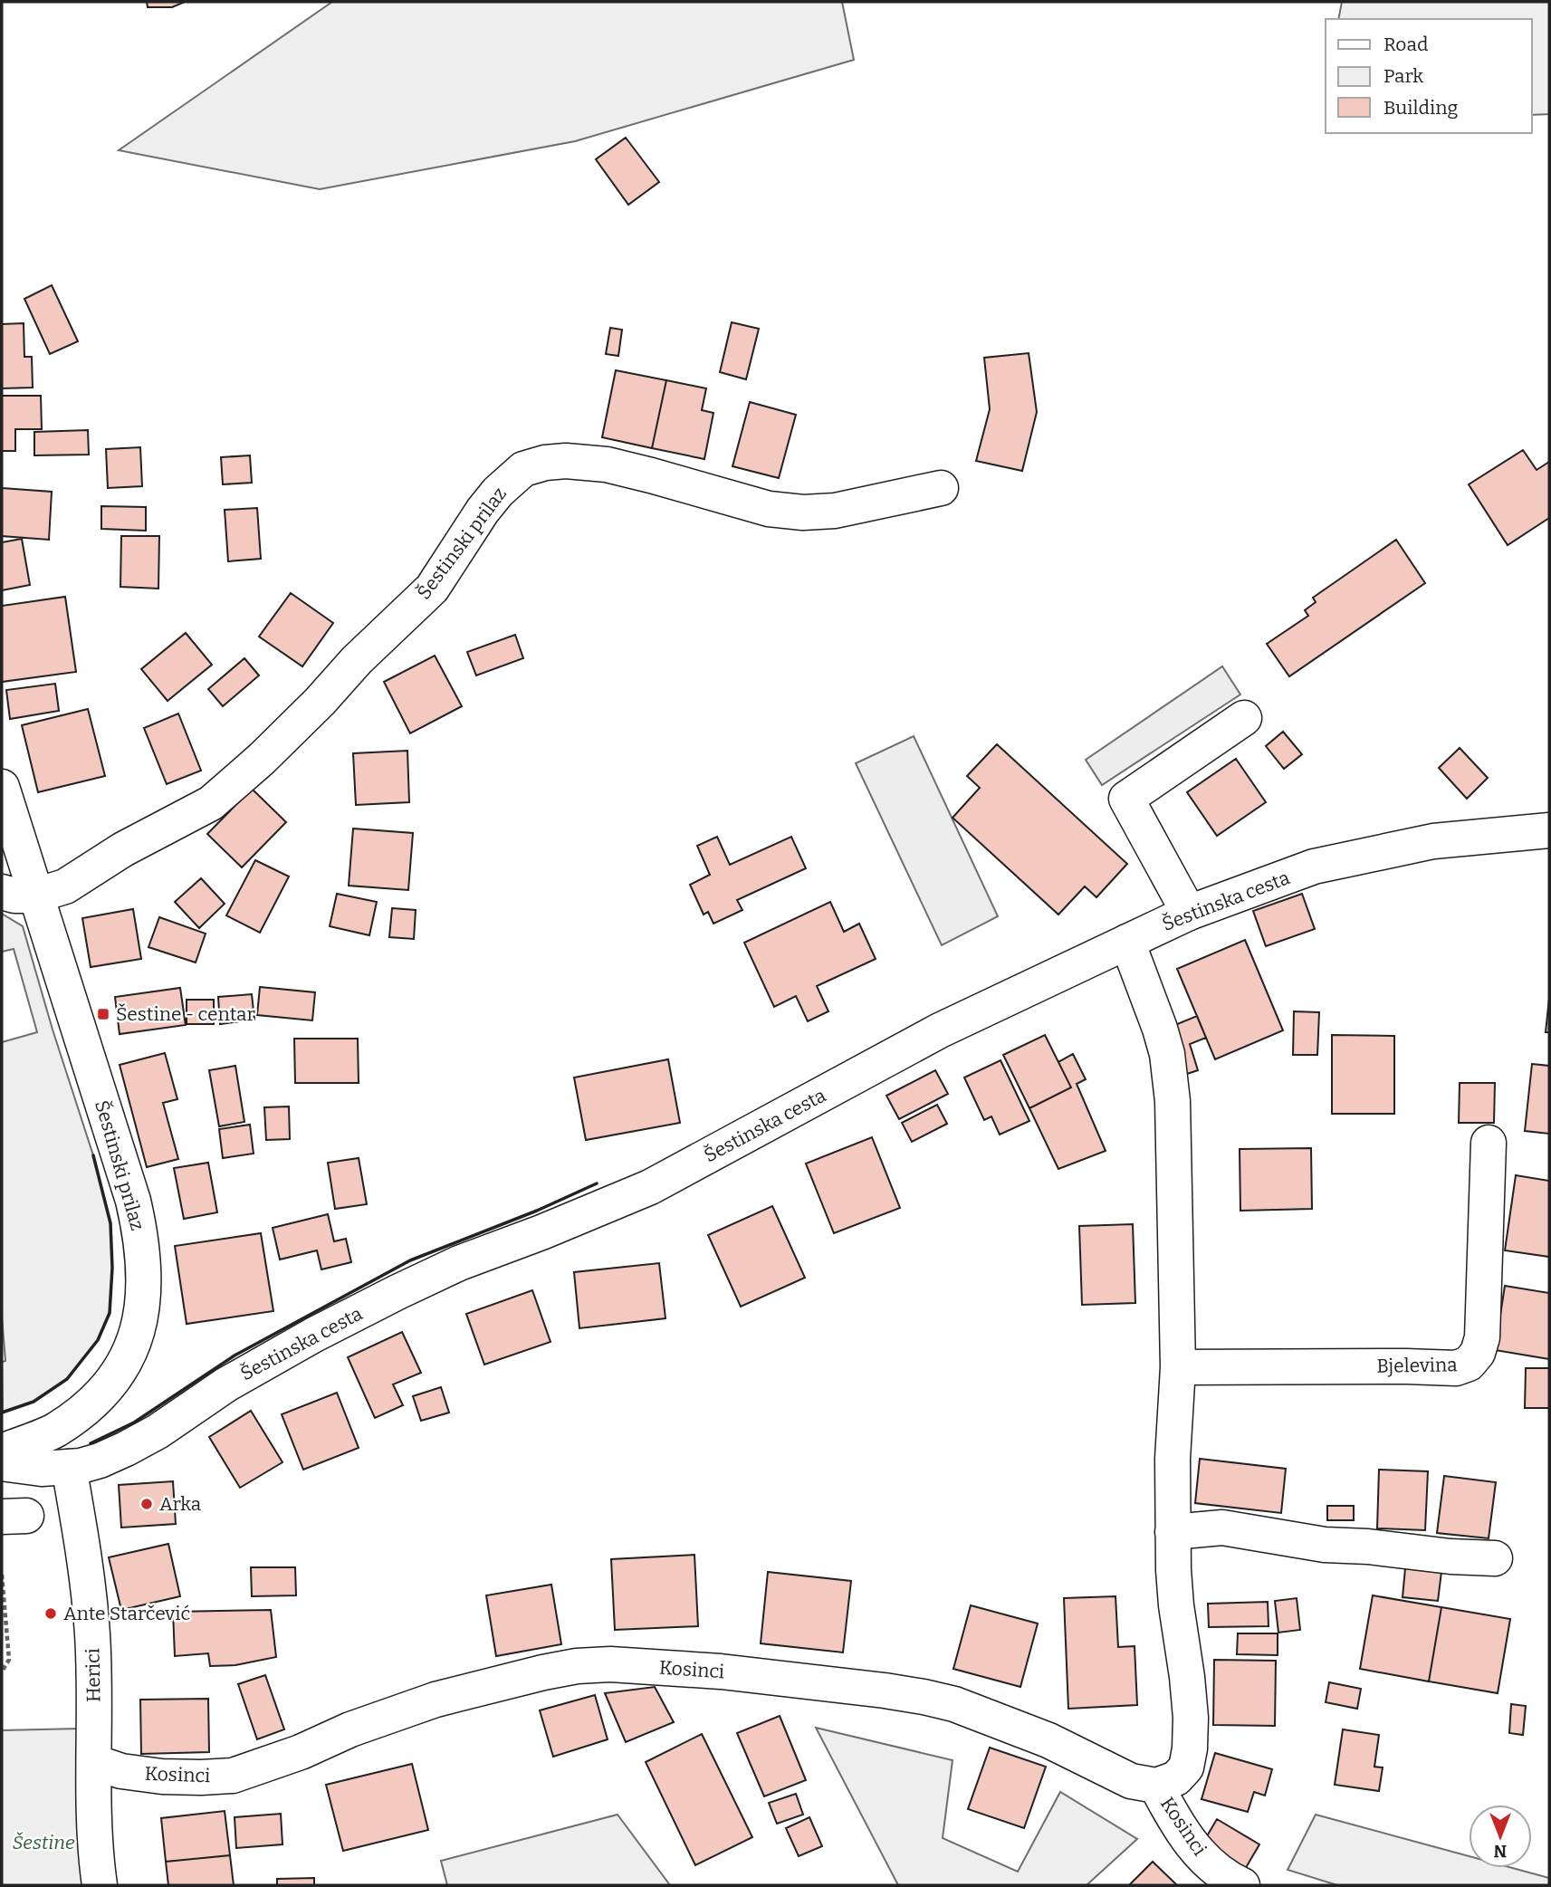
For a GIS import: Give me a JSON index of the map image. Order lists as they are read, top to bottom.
{
  "streets": {
    "street": [
      "Šestinski prilaz",
      "Šestinska cesta",
      "Bjelevina",
      "Kosinci",
      "Herici"
    ]
  },
  "crossings": [
    ["Šestinska cesta", "Herici"],
    ["Kosinci", "Herici"]
  ],
  "parks": ["Šestine"],
  "places": {
    "transit": ["Šestine - centar"],
    "other": ["Arka", "Ante Starčević"]
  },
  "legend": ["Road", "Park", "Building"],
  "north": "bottom"
}
